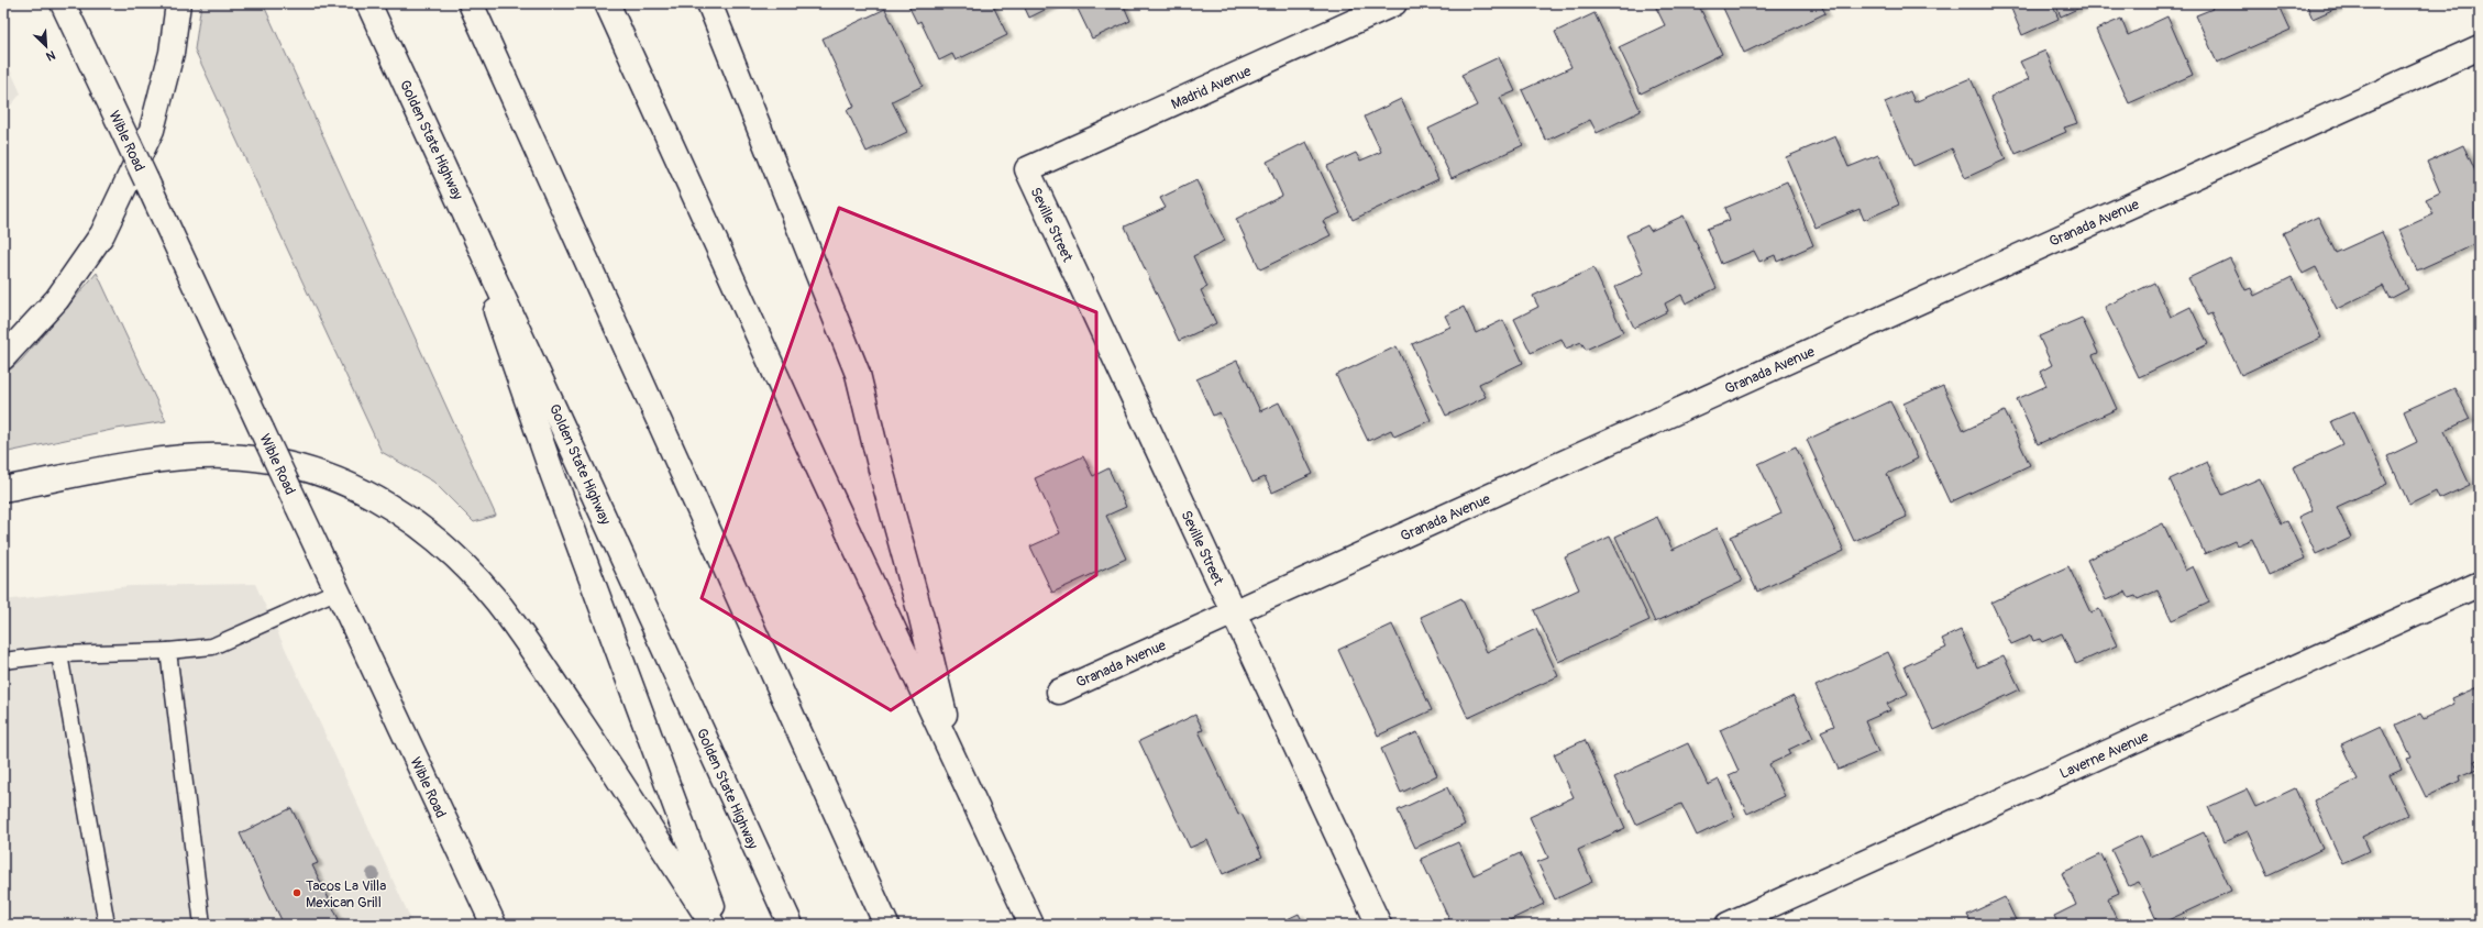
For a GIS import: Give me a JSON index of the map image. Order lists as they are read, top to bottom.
{
  "streets": {
    "main road": [
      "Madrid Avenue",
      "Golden State Highway",
      "Wible Road",
      "Granada Avenue",
      "Seville Street",
      "Laverne Avenue"
    ]
  },
  "crossings": [
    ["Madrid Avenue", "Seville Street"],
    ["Granada Avenue", "Seville Street"]
  ],
  "places": ["Tacos La Villa Mexican Grill"],
  "north": "bottom right"
}
